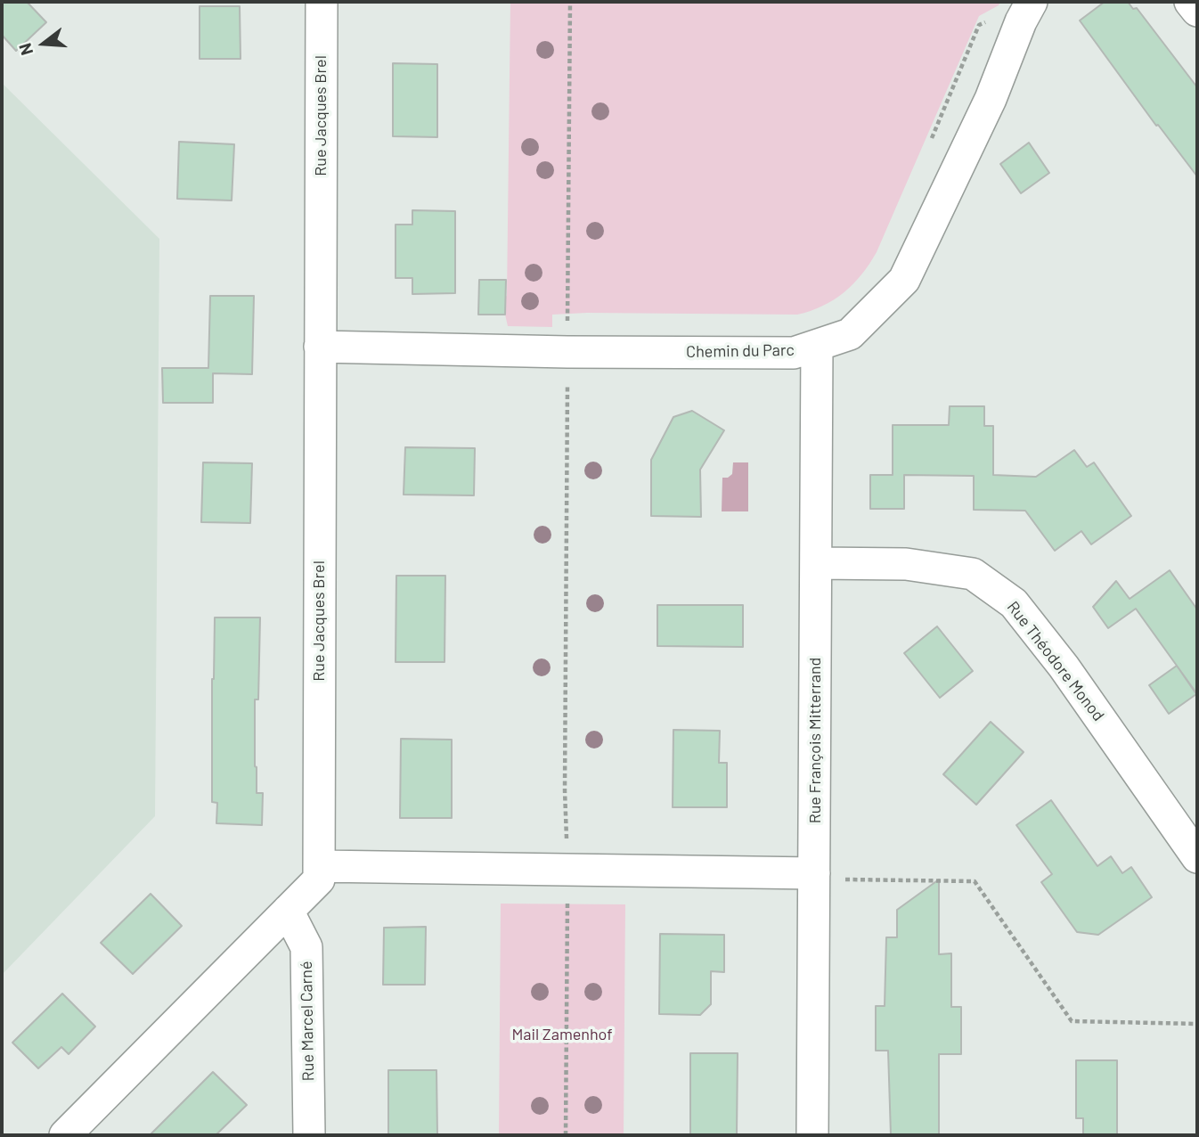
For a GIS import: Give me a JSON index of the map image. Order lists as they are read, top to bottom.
{
  "streets": {
    "street": [
      "Rue Jacques Brel",
      "Chemin du Parc",
      "Rue Théodore Monod",
      "Rue François Mitterrand",
      "Rue Marcel Carné"
    ]
  },
  "crossings": [
    ["Rue Jacques Brel", "Chemin du Parc"],
    ["Rue Jacques Brel", "Rue Marcel Carné"],
    ["Chemin du Parc", "Rue François Mitterrand"],
    ["Rue Théodore Monod", "Rue François Mitterrand"]
  ],
  "parks": ["Mail Zamenhof"],
  "north": "left"
}
